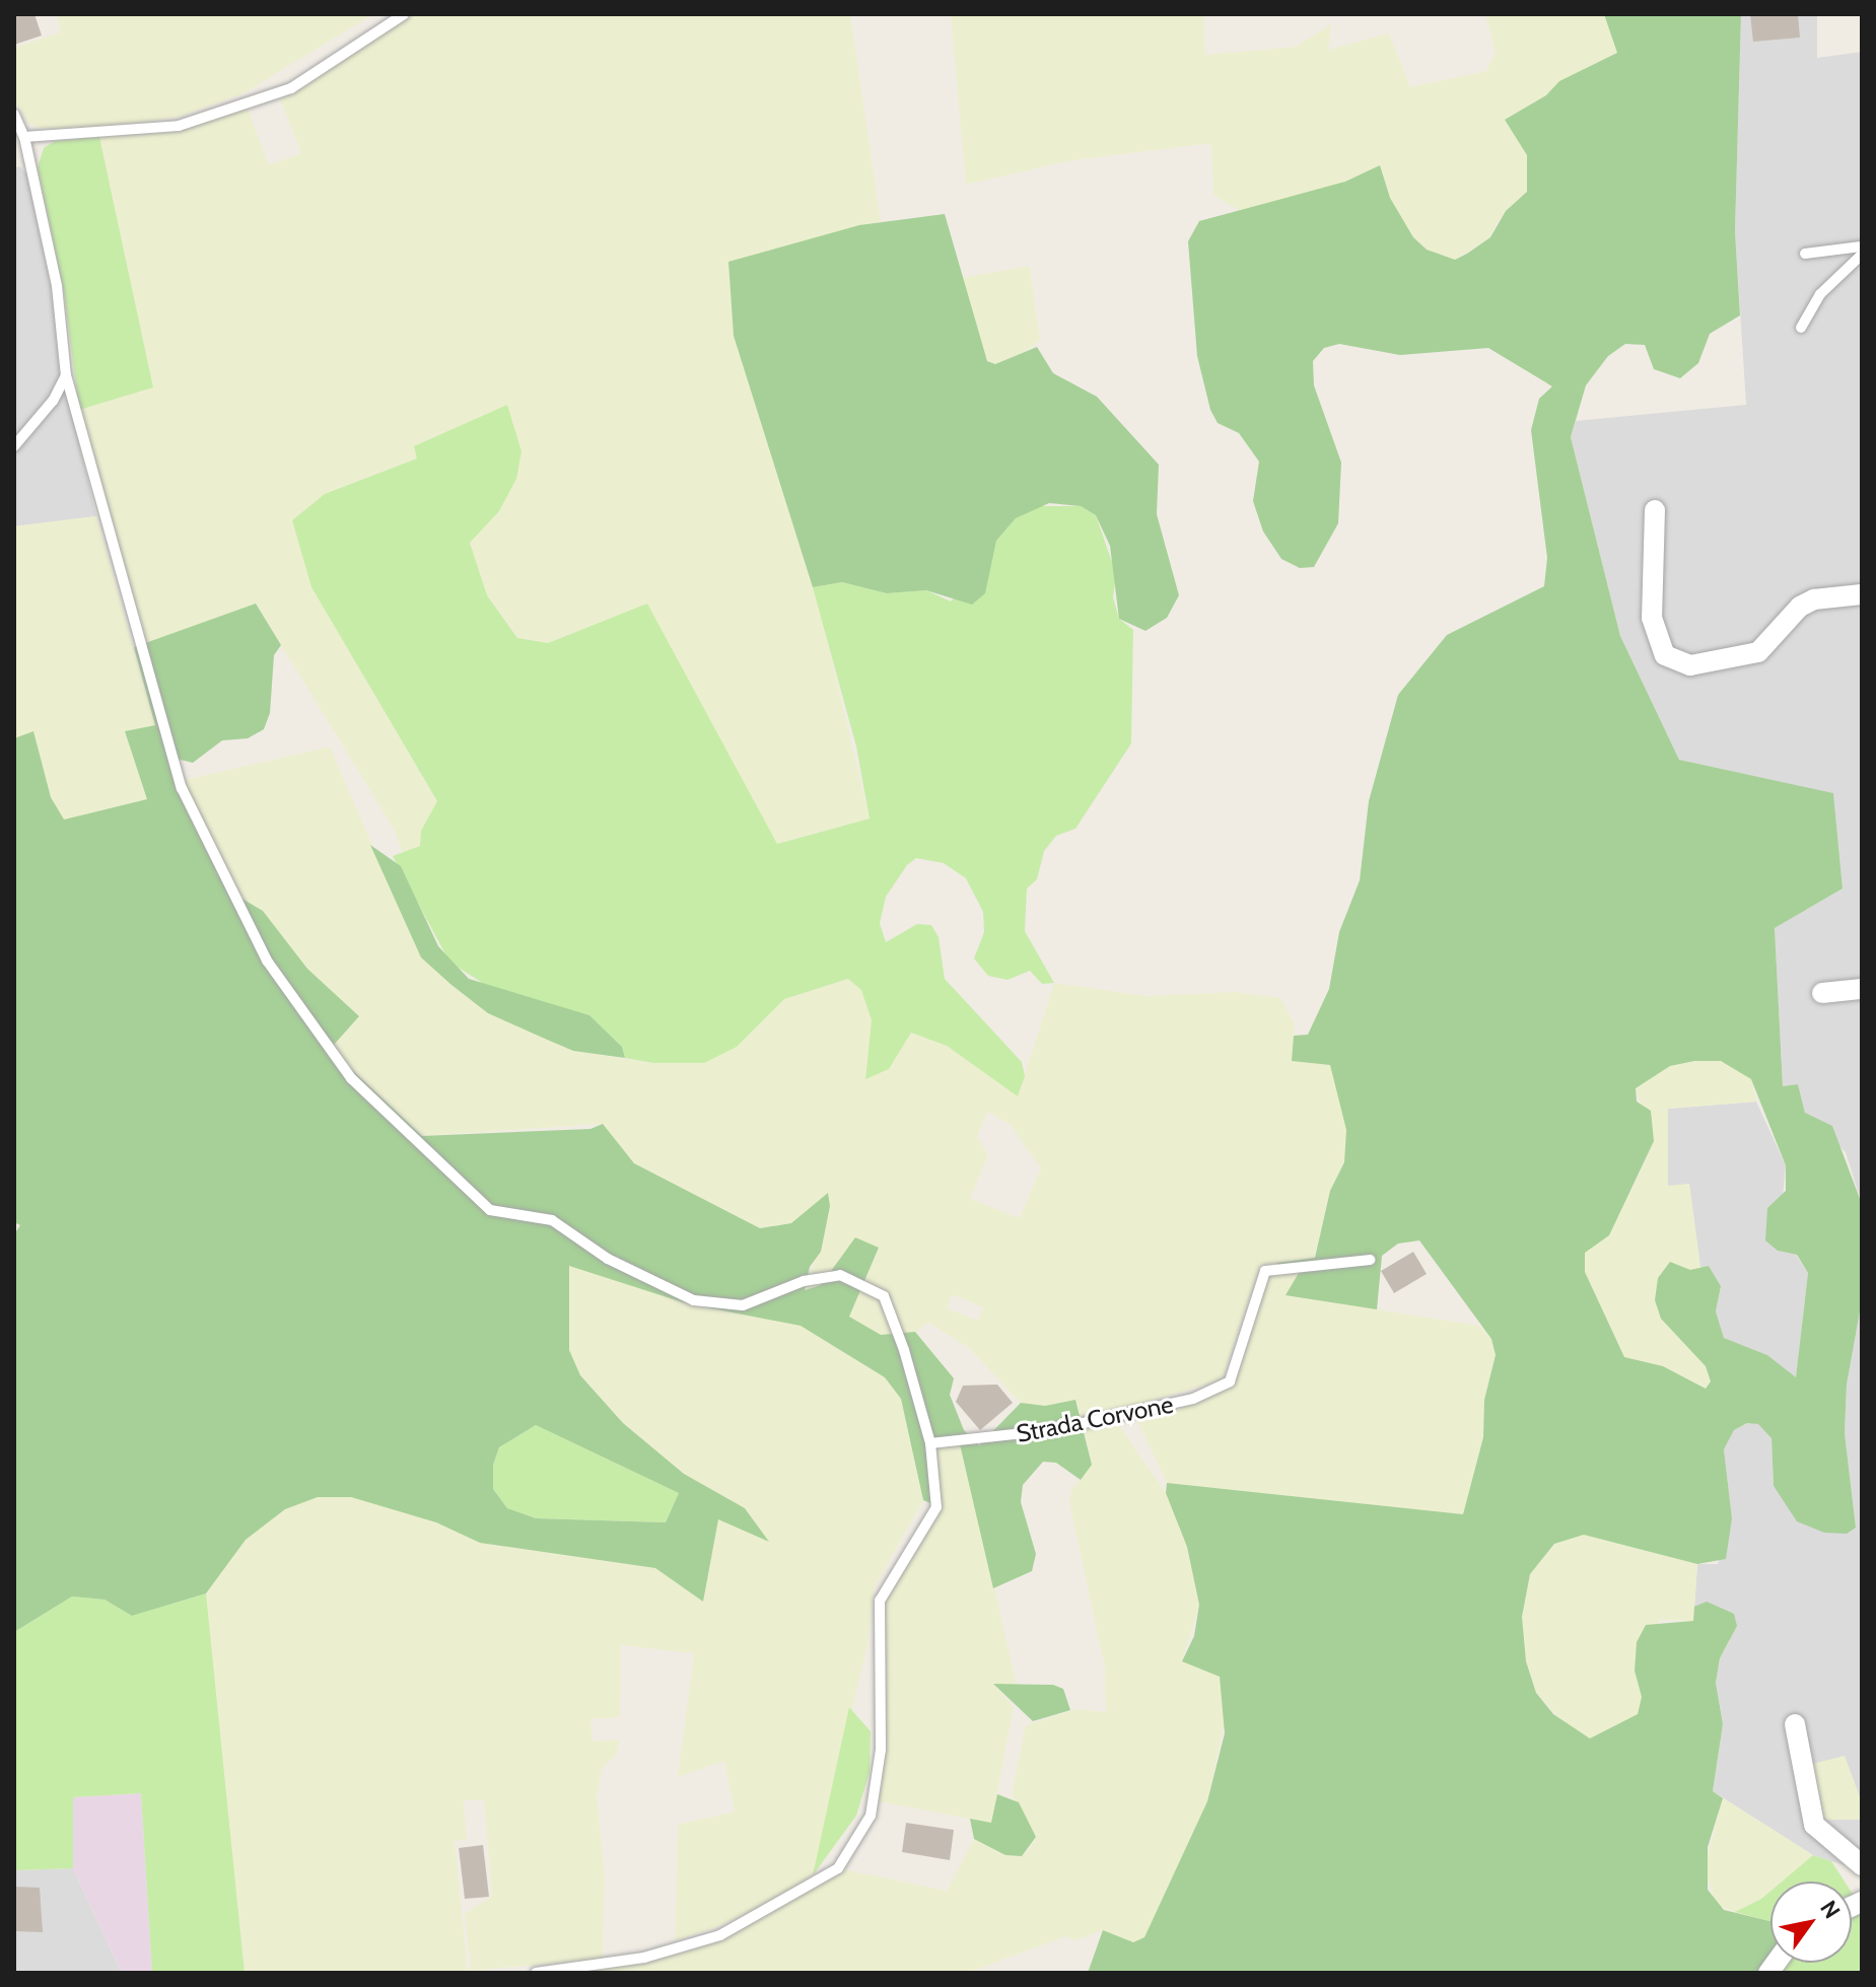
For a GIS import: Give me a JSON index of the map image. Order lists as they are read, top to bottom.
{
  "streets": {
    "lane": ["Strada Corvone"]
  },
  "north": "top right"
}
